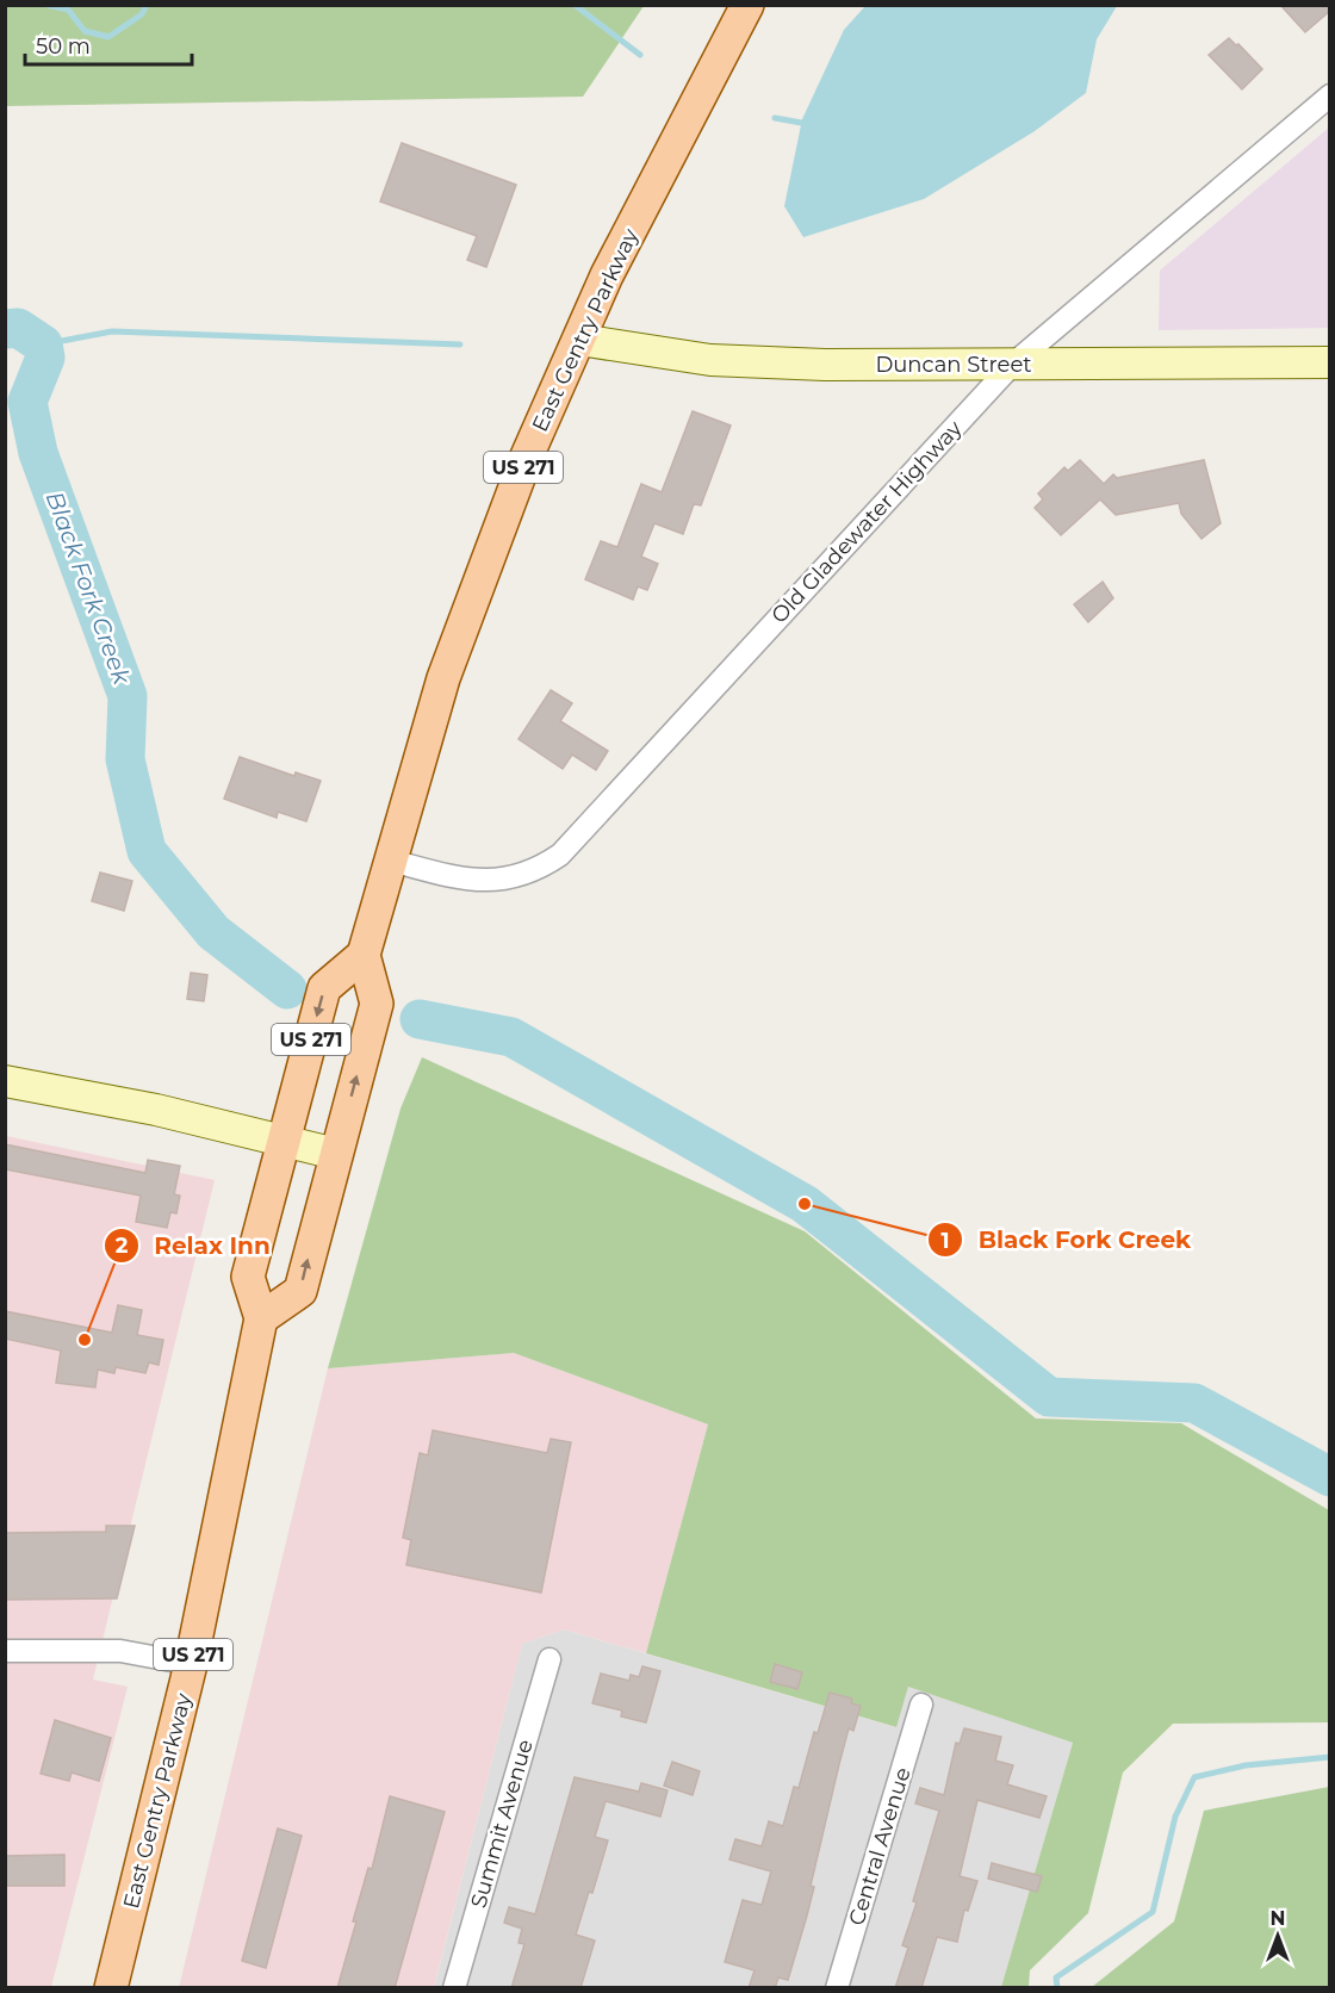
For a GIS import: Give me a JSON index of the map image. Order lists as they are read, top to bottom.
{
  "streets": {
    "main road": ["East Gentry Parkway", "US 271"],
    "street": [
      "Duncan Street",
      "Old Gladewater Highway",
      "Summit Avenue",
      "Central Avenue"
    ]
  },
  "crossings": [
    ["East Gentry Parkway", "Duncan Street"],
    ["East Gentry Parkway", "US 271"],
    ["East Gentry Parkway", "Old Gladewater Highway"],
    ["Duncan Street", "Old Gladewater Highway"]
  ],
  "water": ["Black Fork Creek"],
  "places": ["Black Fork Creek", "Relax Inn"],
  "scale_bar": "50 m",
  "north": "top"
}
